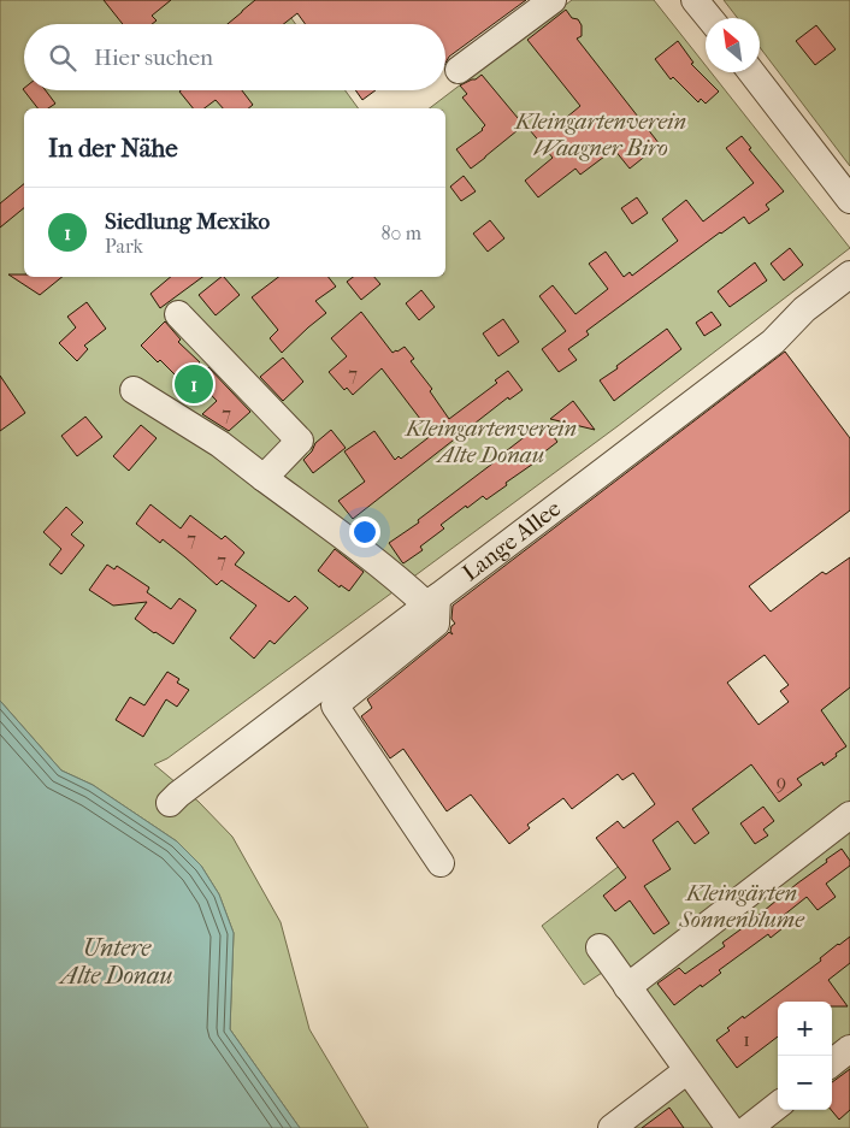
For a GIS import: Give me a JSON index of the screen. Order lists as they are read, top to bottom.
{
  "streets": {
    "street": ["Lange Allee"]
  },
  "water": ["Untere Alte Donau"],
  "parks": ["Kleingartenverein Waagner Biro", "Kleingartenverein Alte Donau", "Kleingärten Sonnenblume"],
  "house_numbers": [
    "7",
    "7",
    "7",
    "7",
    "9",
    "1"
  ],
  "north": "top left",
  "page": {
    "search": "Hier suchen",
    "heading": "In der Nähe",
    "list": [
      {
        "mark": "1",
        "name": "Siedlung Mexiko",
        "note": "Park",
        "value": "80 m"
      }
    ],
    "pins": "1",
    "map_buttons": ["+", "−"]
  }
}
